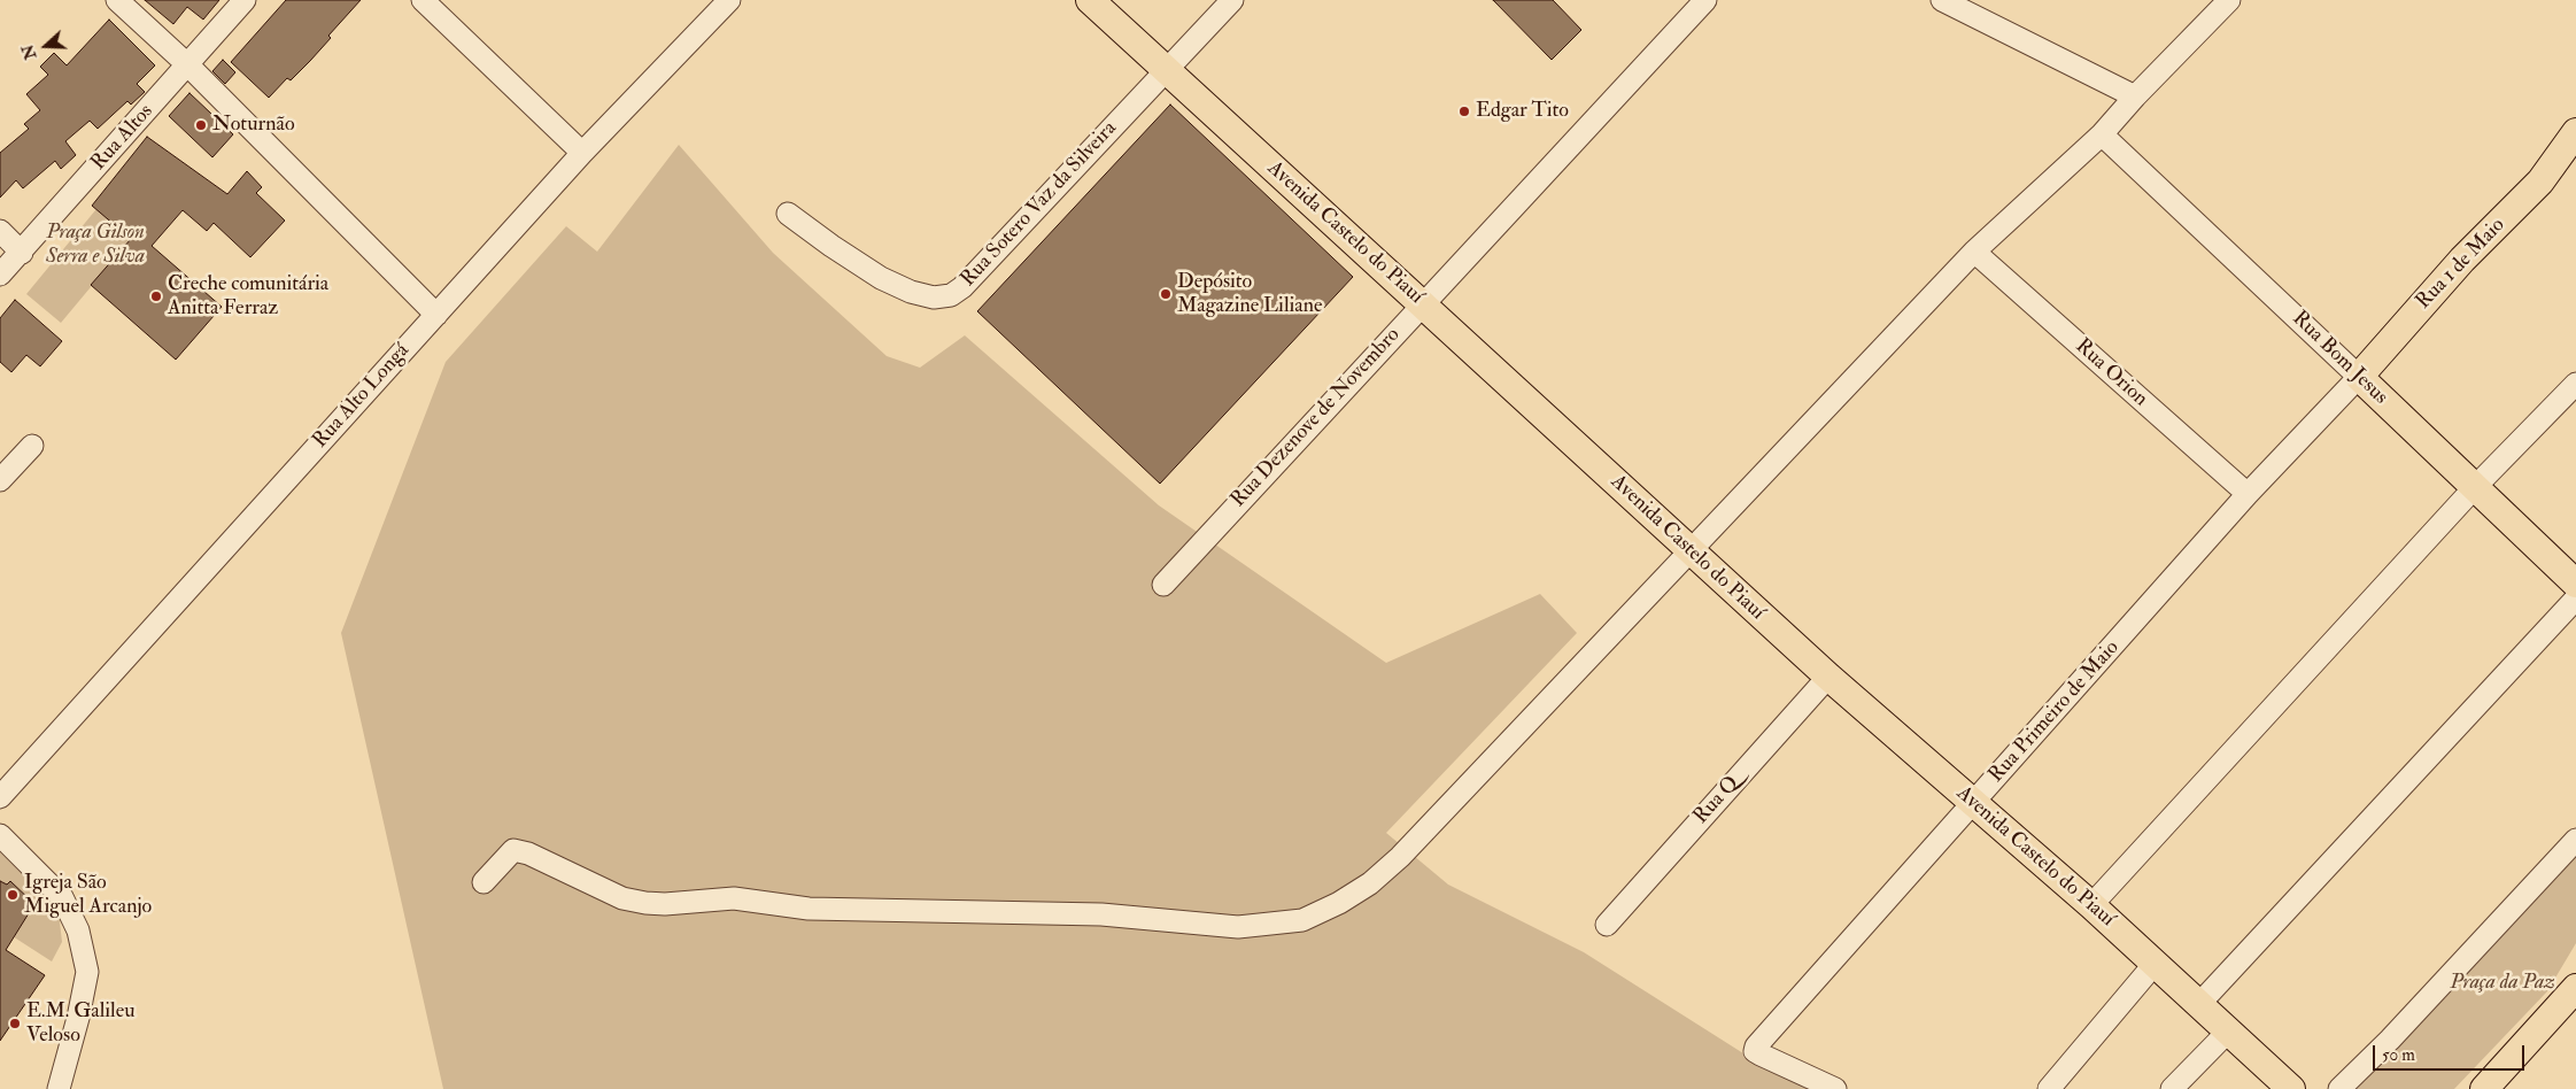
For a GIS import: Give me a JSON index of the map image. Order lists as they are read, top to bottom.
{
  "streets": {
    "main road": ["Avenida Castelo do Piauí", "Rua 1 de Maio", "Rua Bom Jesus"],
    "street": [
      "Rua Altos",
      "Rua Sotero Vaz da Silveira",
      "Rua Orion",
      "Rua Alto Longá",
      "Rua Dezenove de Novembro",
      "Rua Primeiro de Maio",
      "Rua Q"
    ]
  },
  "crossings": [
    ["Rua Sotero Vaz da Silveira", "Avenida Castelo do Piauí"],
    ["Avenida Castelo do Piauí", "Rua Dezenove de Novembro"],
    ["Avenida Castelo do Piauí", "Rua Primeiro de Maio"],
    ["Avenida Castelo do Piauí", "Rua Q"],
    ["Rua 1 de Maio", "Rua Bom Jesus"],
    ["Rua 1 de Maio", "Rua Primeiro de Maio"],
    ["Rua Bom Jesus", "Rua Primeiro de Maio"],
    ["Rua Orion", "Rua Primeiro de Maio"]
  ],
  "parks": ["Praça Gilson Serra e Silva", "Praça da Paz"],
  "places": [
    "Edgar Tito",
    "Noturnão",
    "Depósito Magazine Liliane",
    "Creche comunitária Anitta Ferraz",
    "Igreja São Miguel Arcanjo",
    "E.M. Galileu Veloso"
  ],
  "scale_bar": "50 m",
  "north": "left"
}
